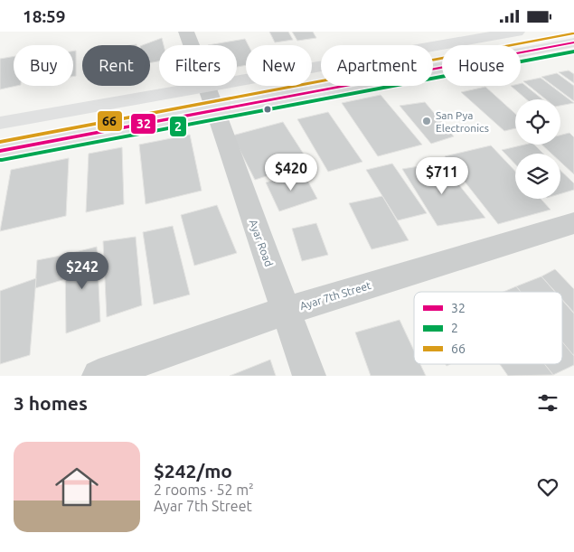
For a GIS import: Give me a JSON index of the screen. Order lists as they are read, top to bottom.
{
  "streets": {
    "street": ["Ayar Road", "Ayar 7th Street"]
  },
  "crossings": [
    ["Ayar Road", "Ayar 7th Street"]
  ],
  "places": ["San Pya Electronics"],
  "lines": ["transit line 66", "transit line 32", "transit line 2"],
  "legend": ["32", "2", "66"],
  "page": {
    "status": "18:59",
    "chip": [
      "Buy",
      "Rent",
      "Filters",
      "New",
      "Apartment",
      "House"
    ],
    "price": ["$420", "$711", "$242"],
    "heading": "3 homes",
    "list": [
      {
        "name": "$242/mo",
        "note": "2 rooms · 52 m² · Ayar 7th Street"
      }
    ]
  }
}
